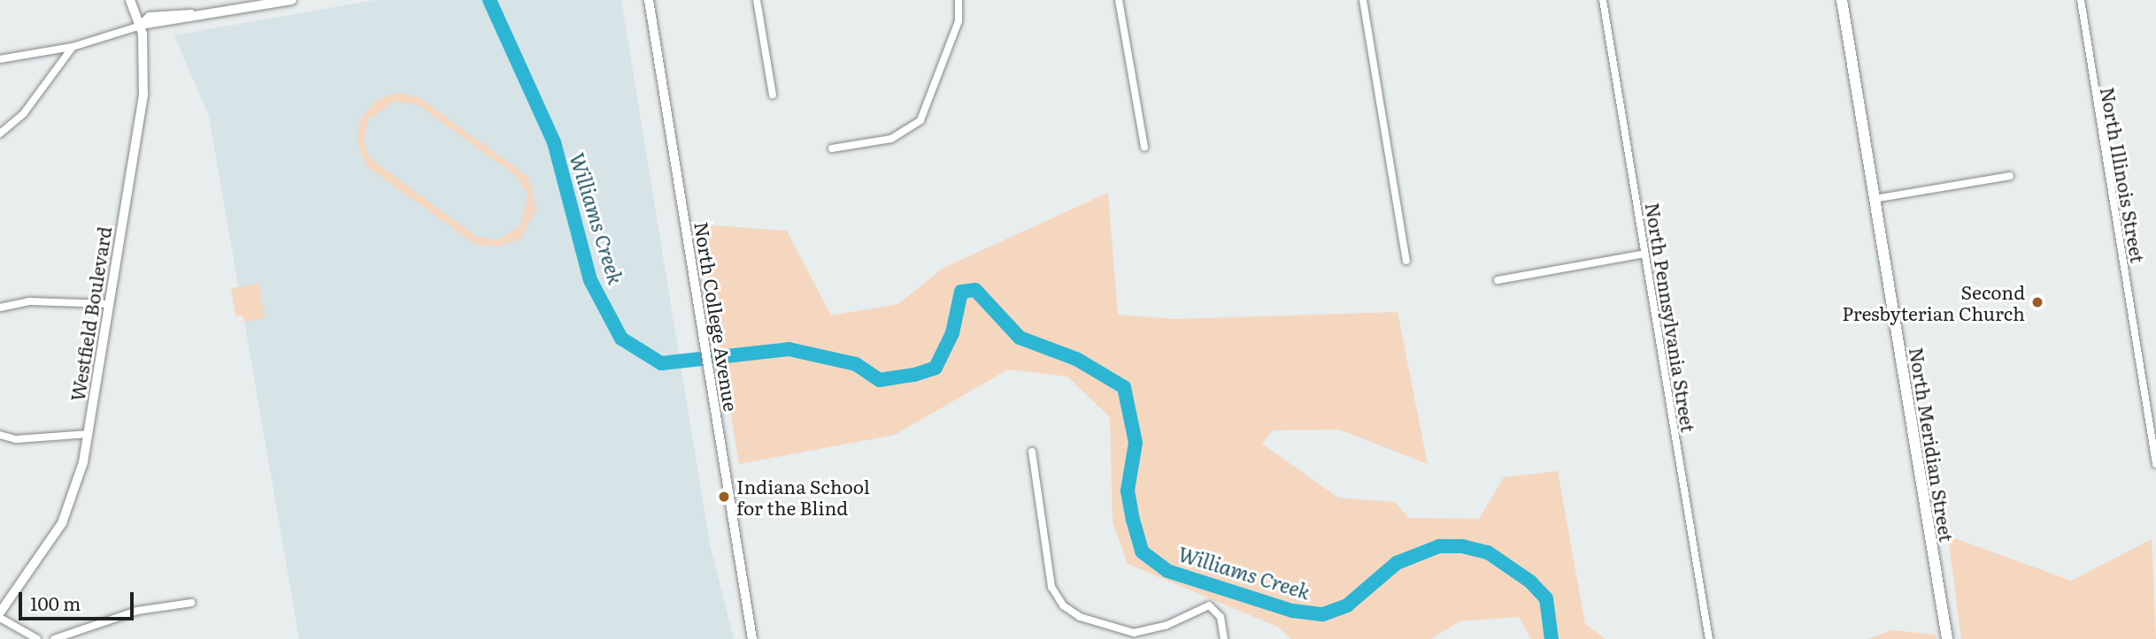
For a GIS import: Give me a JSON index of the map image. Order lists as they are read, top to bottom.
{
  "streets": {
    "main road": ["North College Avenue", "North Meridian Street"],
    "street": ["North Illinois Street", "Westfield Boulevard", "North Pennsylvania Street"]
  },
  "water": ["Williams Creek"],
  "places": ["Second Presbyterian Church", "Indiana School for the Blind"],
  "scale_bar": "100 m"
}
